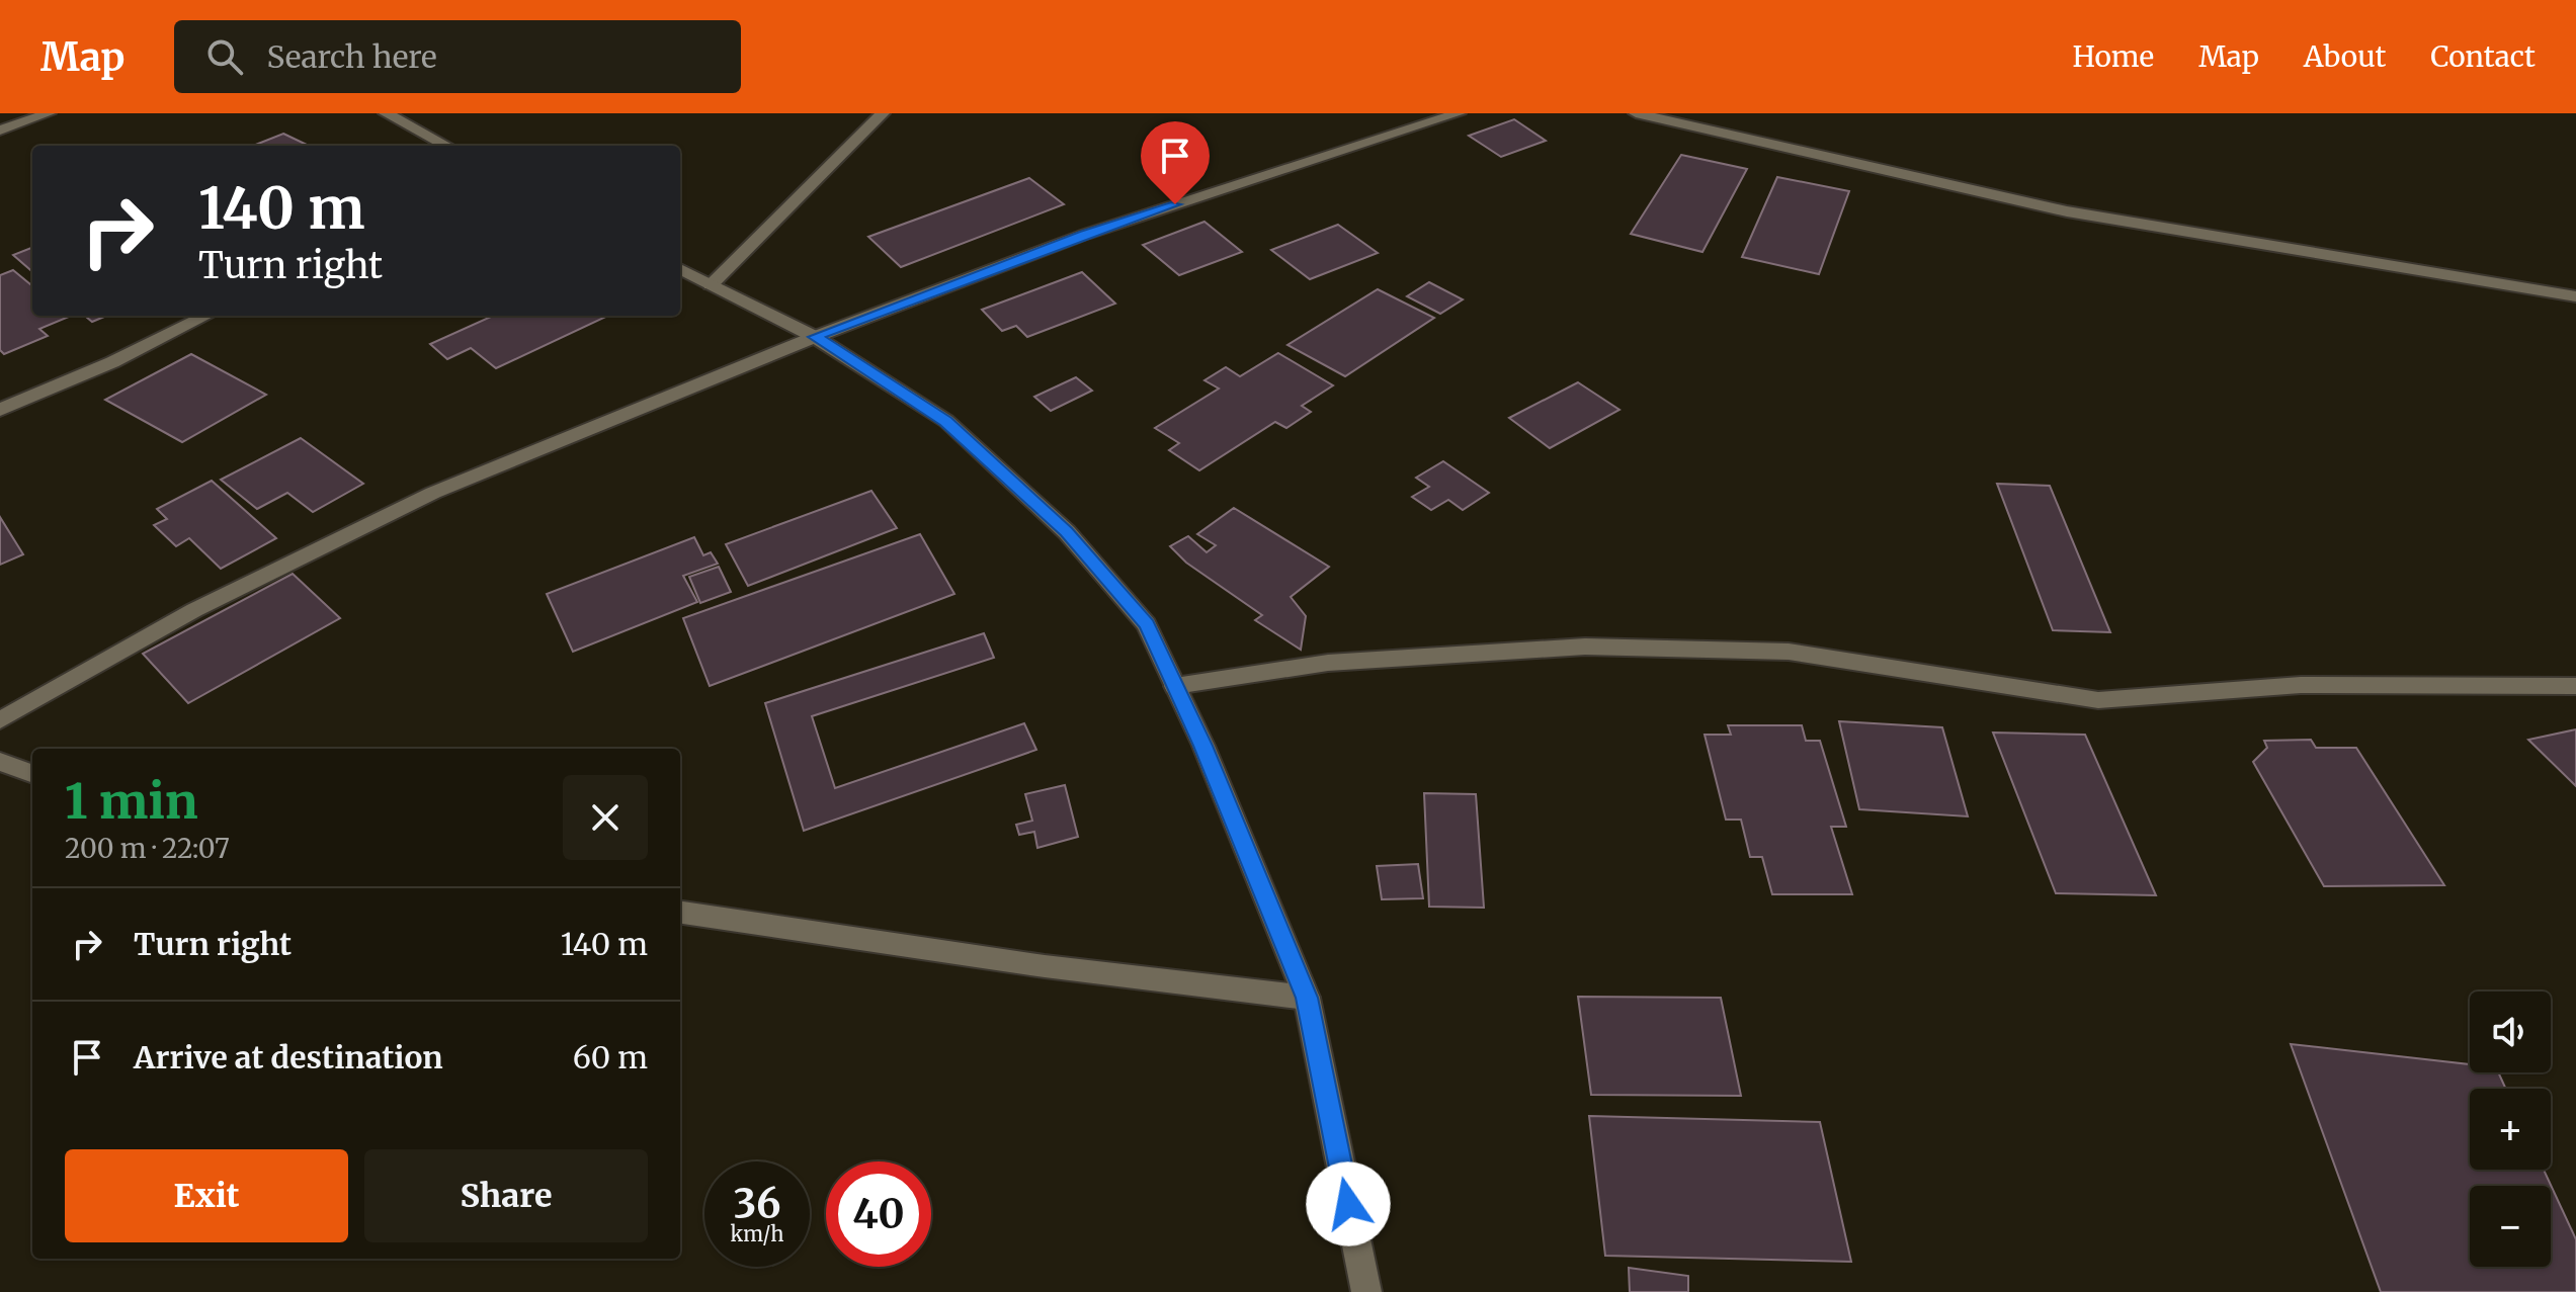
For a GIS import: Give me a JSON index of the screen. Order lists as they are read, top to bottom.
{
  "page": {
    "header": "Map",
    "search": "Search here",
    "nav": [
      "Home",
      "Map",
      "About",
      "Contact"
    ],
    "turn": ["140 m", "Turn right"],
    "heading": ["1 min", "200 m · 22:07"],
    "list": [
      {
        "name": "Turn right",
        "value": "140 m"
      },
      {
        "name": "Arrive at destination",
        "value": "60 m"
      }
    ],
    "map_buttons": ["+", "−"],
    "buttons": ["Exit", "Share"],
    "speed": "36 km/h",
    "limit": "40"
  }
}
